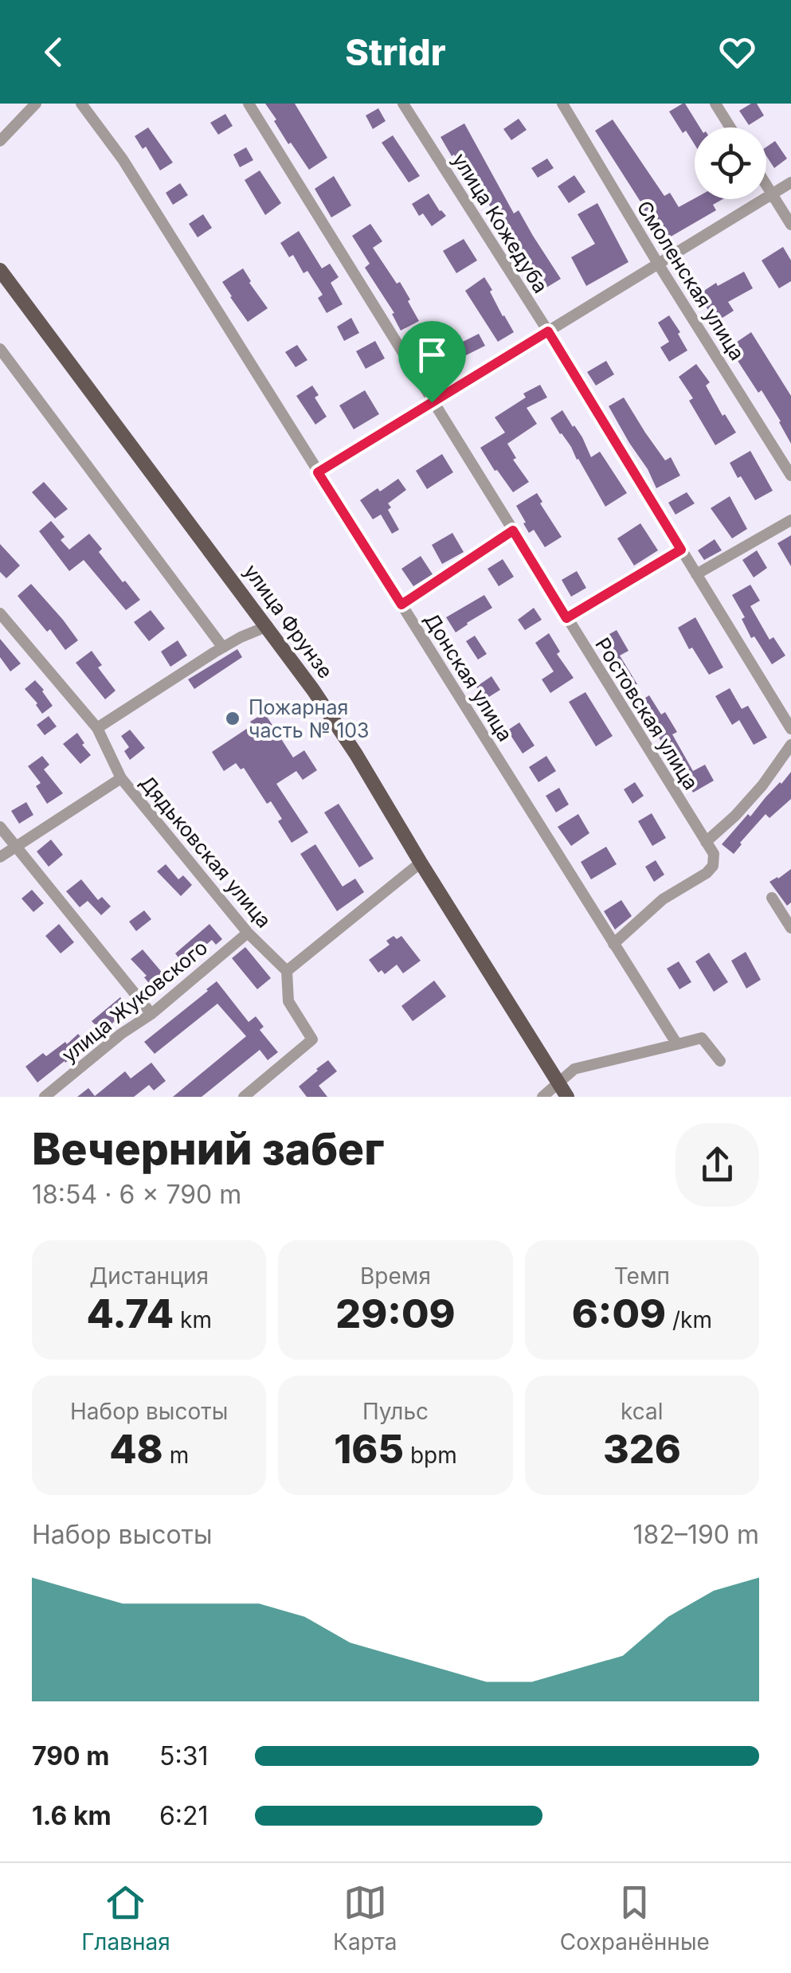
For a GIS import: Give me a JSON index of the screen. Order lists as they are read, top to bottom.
{
  "streets": {
    "main road": ["улица Фрунзе"],
    "street": [
      "улица Кожедуба",
      "Смоленская улица",
      "Донская улица",
      "Ростовская улица",
      "Дядьковская улица",
      "улица Жуковского"
    ]
  },
  "crossings": [
    ["Донская улица", "Ростовская улица"],
    ["Дядьковская улица", "улица Жуковского"]
  ],
  "places": ["Пожарная часть № 103"],
  "page": {
    "header": "Stridr",
    "heading": ["Вечерний забег", "18:54 · 6 × 790 m"],
    "stats": [
      ["Дистанция", "4.74 km"],
      ["Время", "29:09"],
      ["Темп", "6:09 /km"],
      ["Набор высоты", "48 m"],
      ["Пульс", "165 bpm"],
      ["kcal", "326"]
    ],
    "chart": ["Набор высоты", "182–190 m"],
    "list": [
      {
        "name": "790 m",
        "note": "5:31"
      },
      {
        "name": "1.6 km",
        "note": "6:21"
      }
    ],
    "tabs": ["Главная", "Карта", "Сохранённые"]
  }
}
